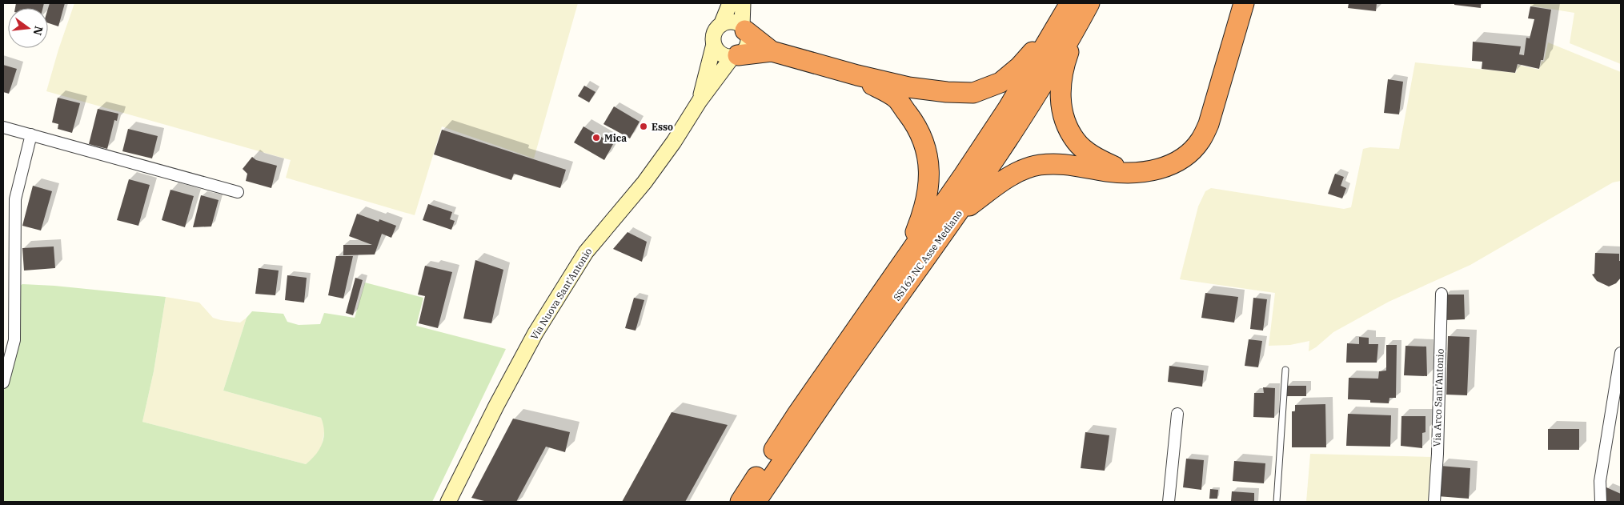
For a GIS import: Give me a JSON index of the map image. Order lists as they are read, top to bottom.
{
  "streets": {
    "highway": ["SS162 NC Asse Mediano"],
    "street": ["Via Nuova Sant'Antonio", "Via Arco Sant'Antonio"]
  },
  "places": ["Esso", "Mica"],
  "north": "right"
}
